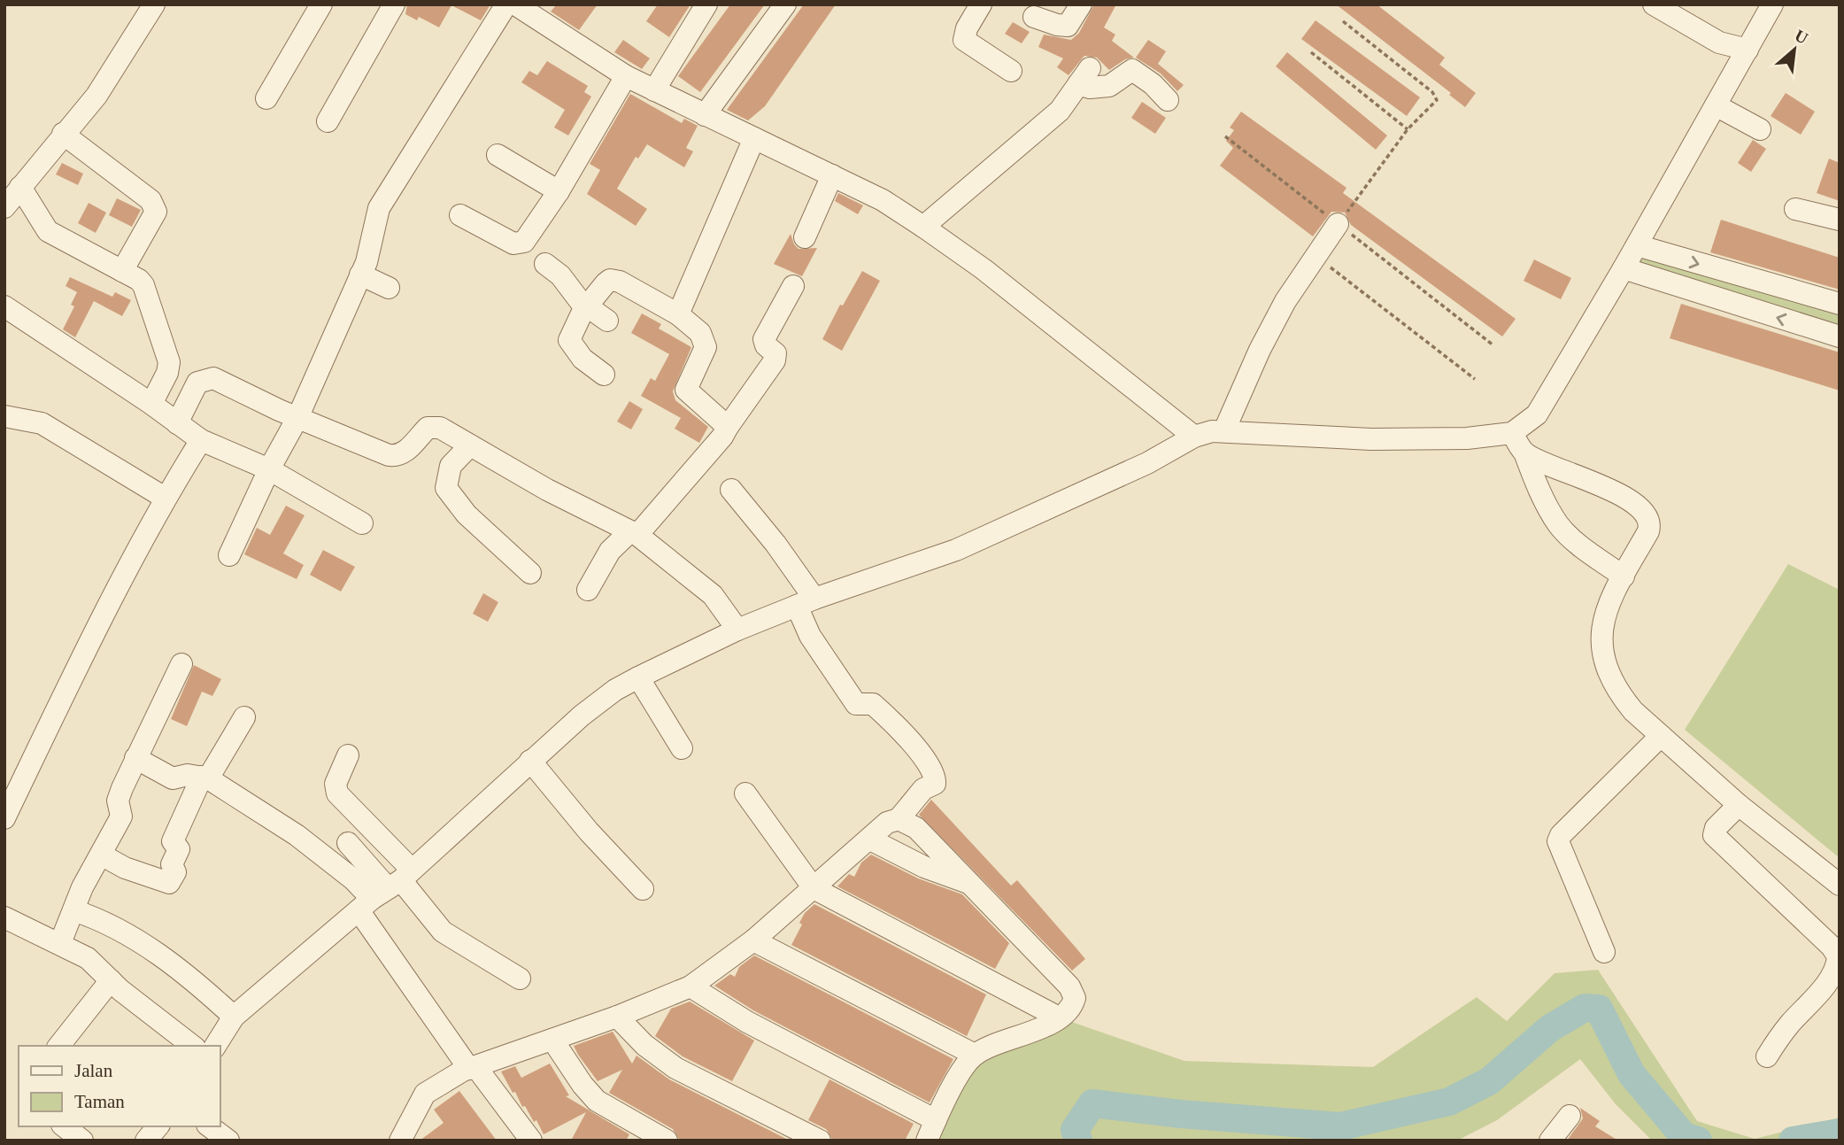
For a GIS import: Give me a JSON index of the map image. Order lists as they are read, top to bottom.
{
  "legend": ["Jalan", "Taman"],
  "north": "top right"
}
